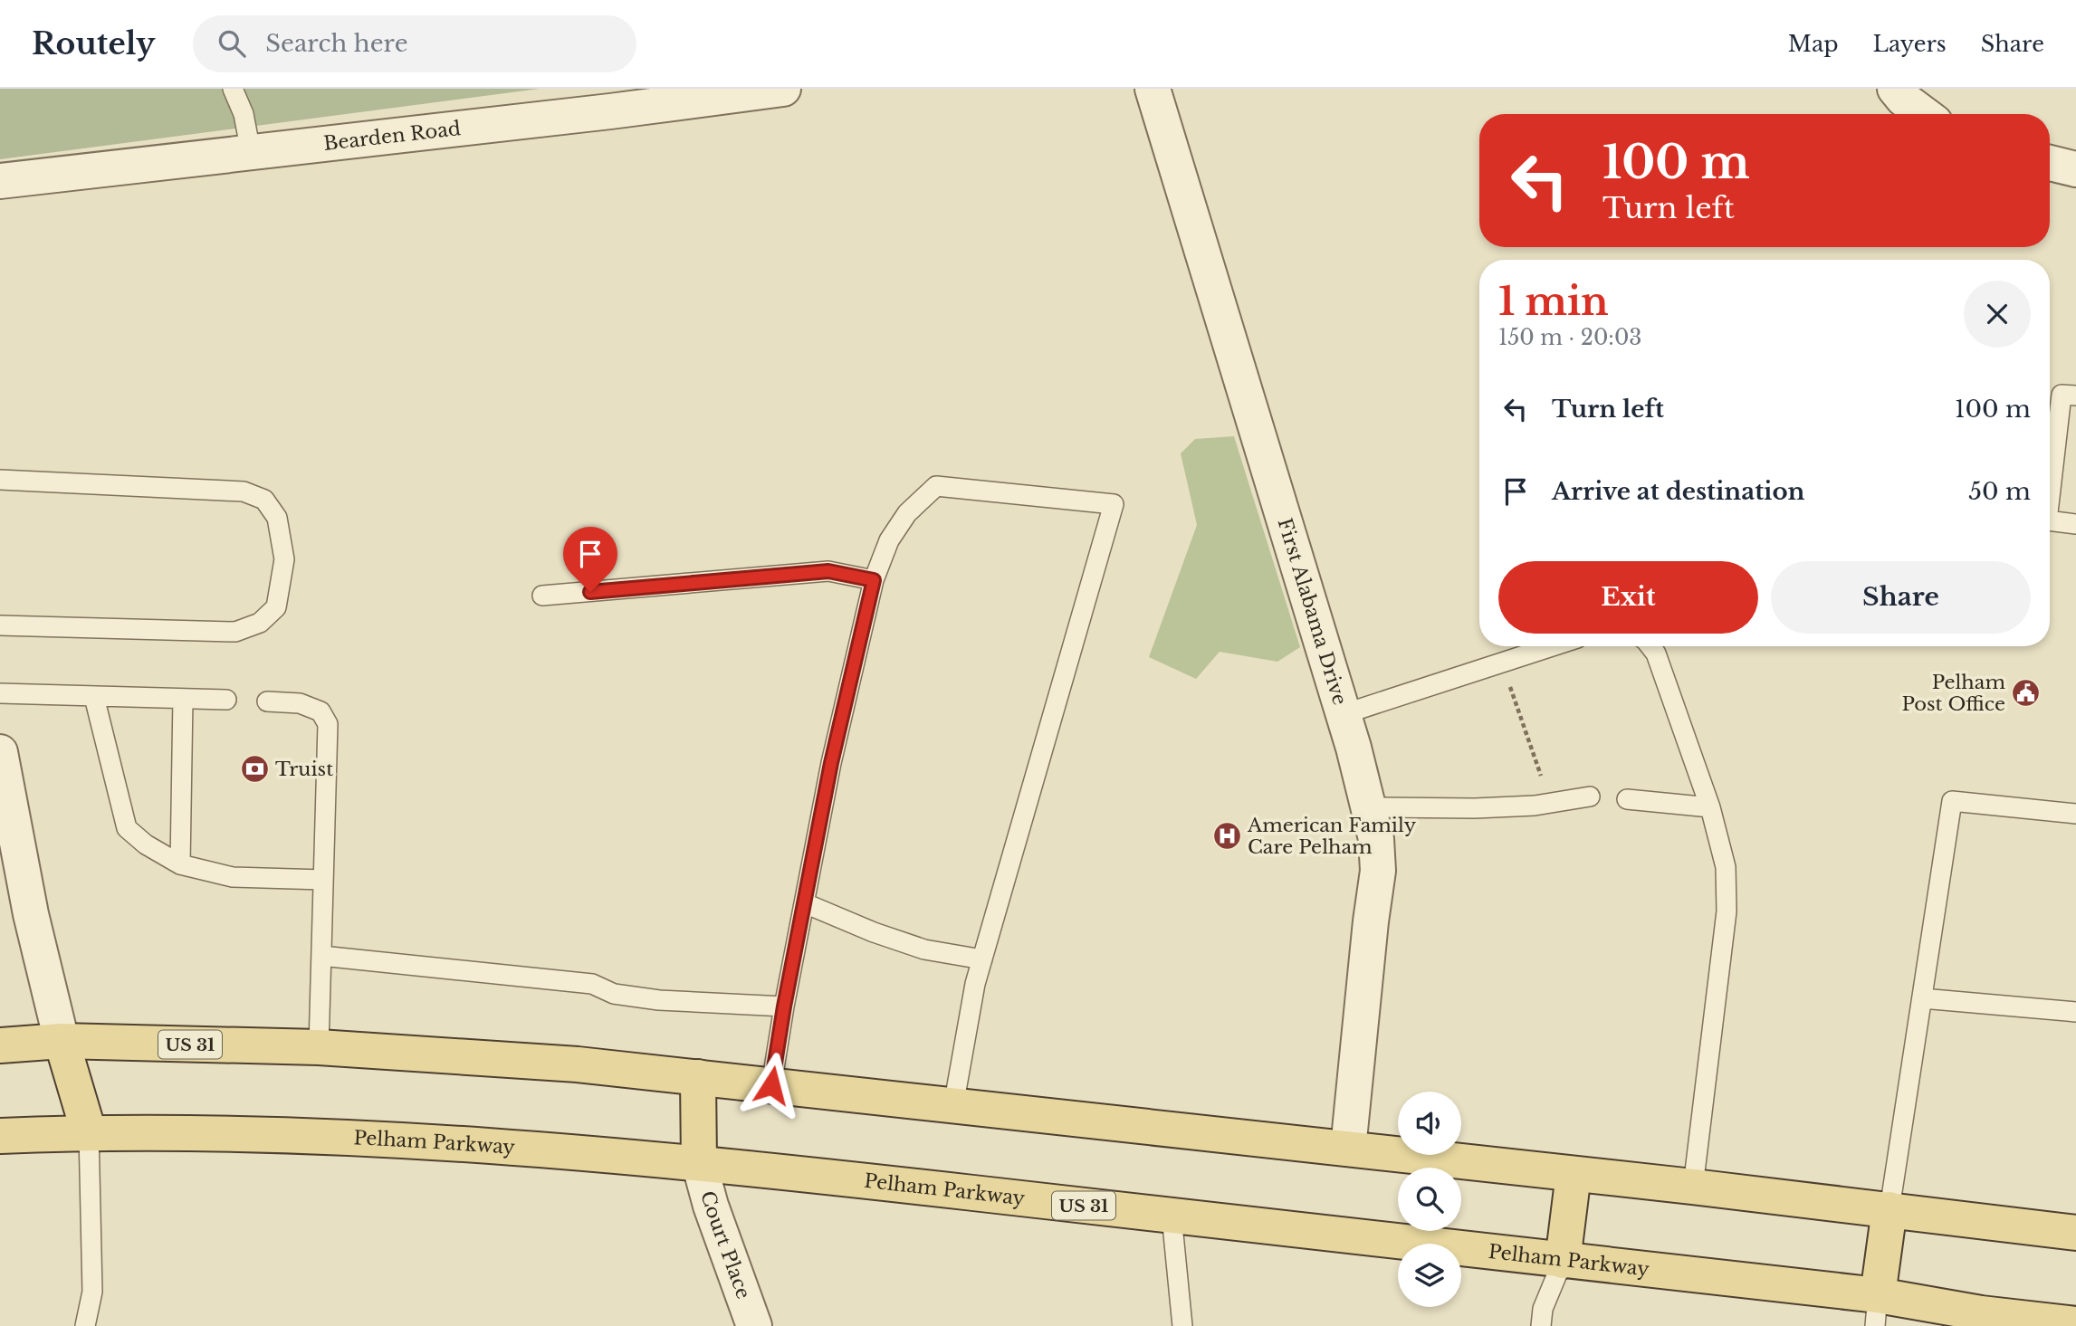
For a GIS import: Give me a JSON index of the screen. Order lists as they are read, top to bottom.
{
  "streets": {
    "main road": ["US 31", "Pelham Parkway"],
    "street": ["Bearden Road", "First Alabama Drive", "Court Place"]
  },
  "crossings": [
    ["First Alabama Drive", "US 31"],
    ["Pelham Parkway", "Court Place"]
  ],
  "places": {
    "public building": ["Pelham Post Office"],
    "bank": ["Truist"],
    "hospital": ["American Family Care Pelham"]
  },
  "page": {
    "header": "Routely",
    "search": "Search here",
    "nav": ["Map", "Layers", "Share"],
    "turn": ["100 m", "Turn left"],
    "heading": ["1 min", "150 m · 20:03"],
    "list": [
      {
        "name": "Turn left",
        "value": "100 m"
      },
      {
        "name": "Arrive at destination",
        "value": "50 m"
      }
    ],
    "buttons": ["Exit", "Share"]
  }
}
